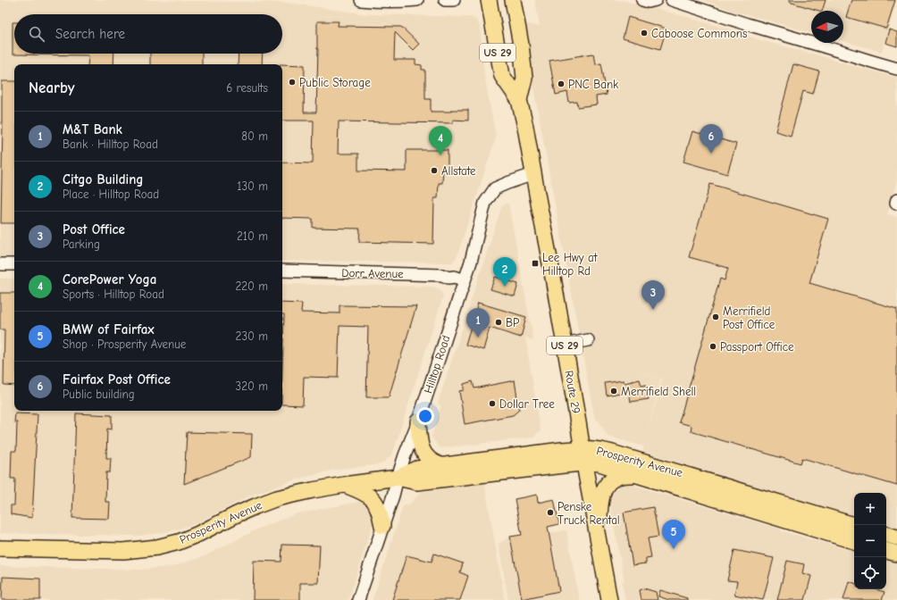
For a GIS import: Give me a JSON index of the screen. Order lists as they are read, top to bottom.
{
  "streets": {
    "main road": ["US 29", "Route 29", "Prosperity Avenue"],
    "street": ["Dorr Avenue", "Hilltop Road"]
  },
  "crossings": [
    ["Dorr Avenue", "Hilltop Road"],
    ["Hilltop Road", "Route 29"],
    ["Hilltop Road", "Prosperity Avenue"],
    ["Route 29", "Prosperity Avenue"]
  ],
  "places": {
    "other": [
      "Caboose Commons",
      "Public Storage",
      "PNC Bank",
      "Allstate",
      "Merrifield Post Office",
      "BP",
      "Passport Office",
      "Merrifield Shell",
      "Dollar Tree",
      "Penske Truck Rental"
    ],
    "transit": ["Lee Hwy at Hilltop Rd"]
  },
  "north": "left",
  "page": {
    "search": "Search here",
    "heading": ["Nearby", "6 results"],
    "list": [
      {
        "mark": "1",
        "name": "M&T Bank",
        "note": "Bank · Hilltop Road",
        "value": "80 m"
      },
      {
        "mark": "2",
        "name": "Citgo Building",
        "note": "Place · Hilltop Road",
        "value": "130 m"
      },
      {
        "mark": "3",
        "name": "Post Office",
        "note": "Parking",
        "value": "210 m"
      },
      {
        "mark": "4",
        "name": "CorePower Yoga",
        "note": "Sports · Hilltop Road",
        "value": "220 m"
      },
      {
        "mark": "5",
        "name": "BMW of Fairfax",
        "note": "Shop · Prosperity Avenue",
        "value": "230 m"
      },
      {
        "mark": "6",
        "name": "Fairfax Post Office",
        "note": "Public building",
        "value": "320 m"
      }
    ],
    "pins": [
      "6",
      "4",
      "2",
      "3",
      "1",
      "5"
    ],
    "map_buttons": ["+", "−"]
  }
}
